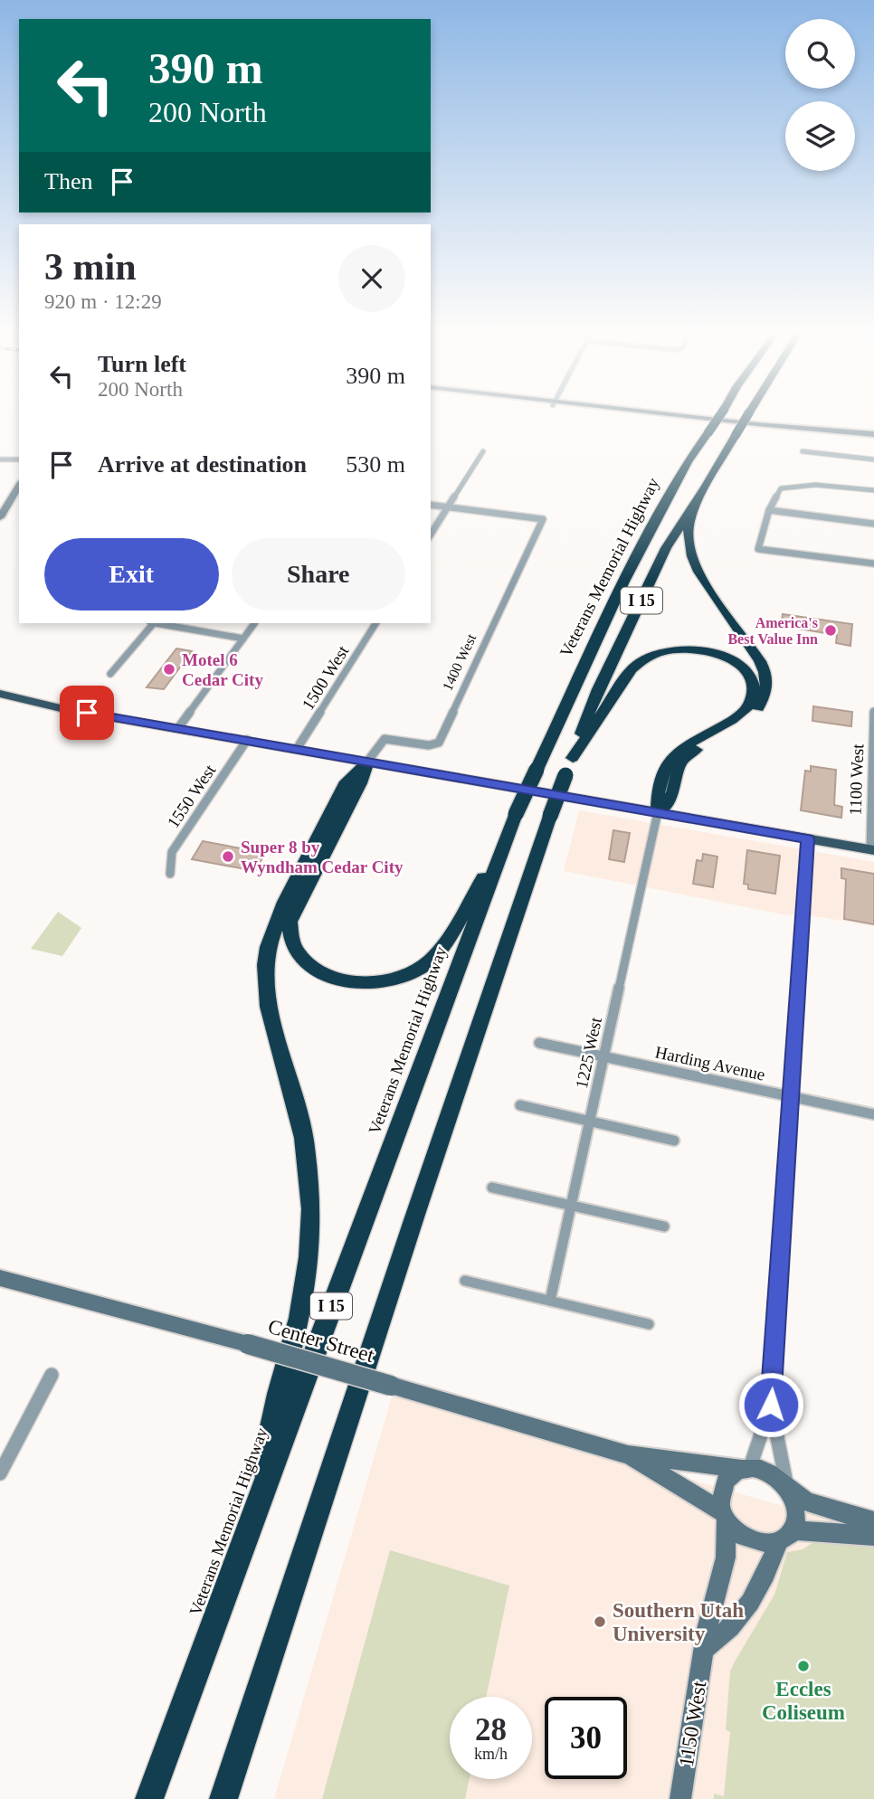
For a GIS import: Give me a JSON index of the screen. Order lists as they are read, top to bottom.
{
  "streets": {
    "highway": ["Veterans Memorial Highway", "I 15"],
    "street": [
      "1400 West",
      "1500 West",
      "1100 West",
      "1550 West",
      "1225 West",
      "Harding Avenue",
      "Center Street",
      "1150 West"
    ]
  },
  "crossings": [
    ["1225 West", "Harding Avenue"],
    ["Center Street", "1150 West"]
  ],
  "places": [
    "America's Best Value Inn",
    "Motel 6 Cedar City",
    "Super 8 by Wyndham Cedar City",
    "Southern Utah University",
    "Eccles Coliseum"
  ],
  "page": {
    "turn": ["390 m", "200 North"],
    "then": "Then",
    "heading": ["3 min", "920 m · 12:29"],
    "list": [
      {
        "name": "Turn left",
        "note": "200 North",
        "value": "390 m"
      },
      {
        "name": "Arrive at destination",
        "value": "530 m"
      }
    ],
    "buttons": ["Exit", "Share"],
    "speed": "28 km/h",
    "limit": "30"
  }
}
